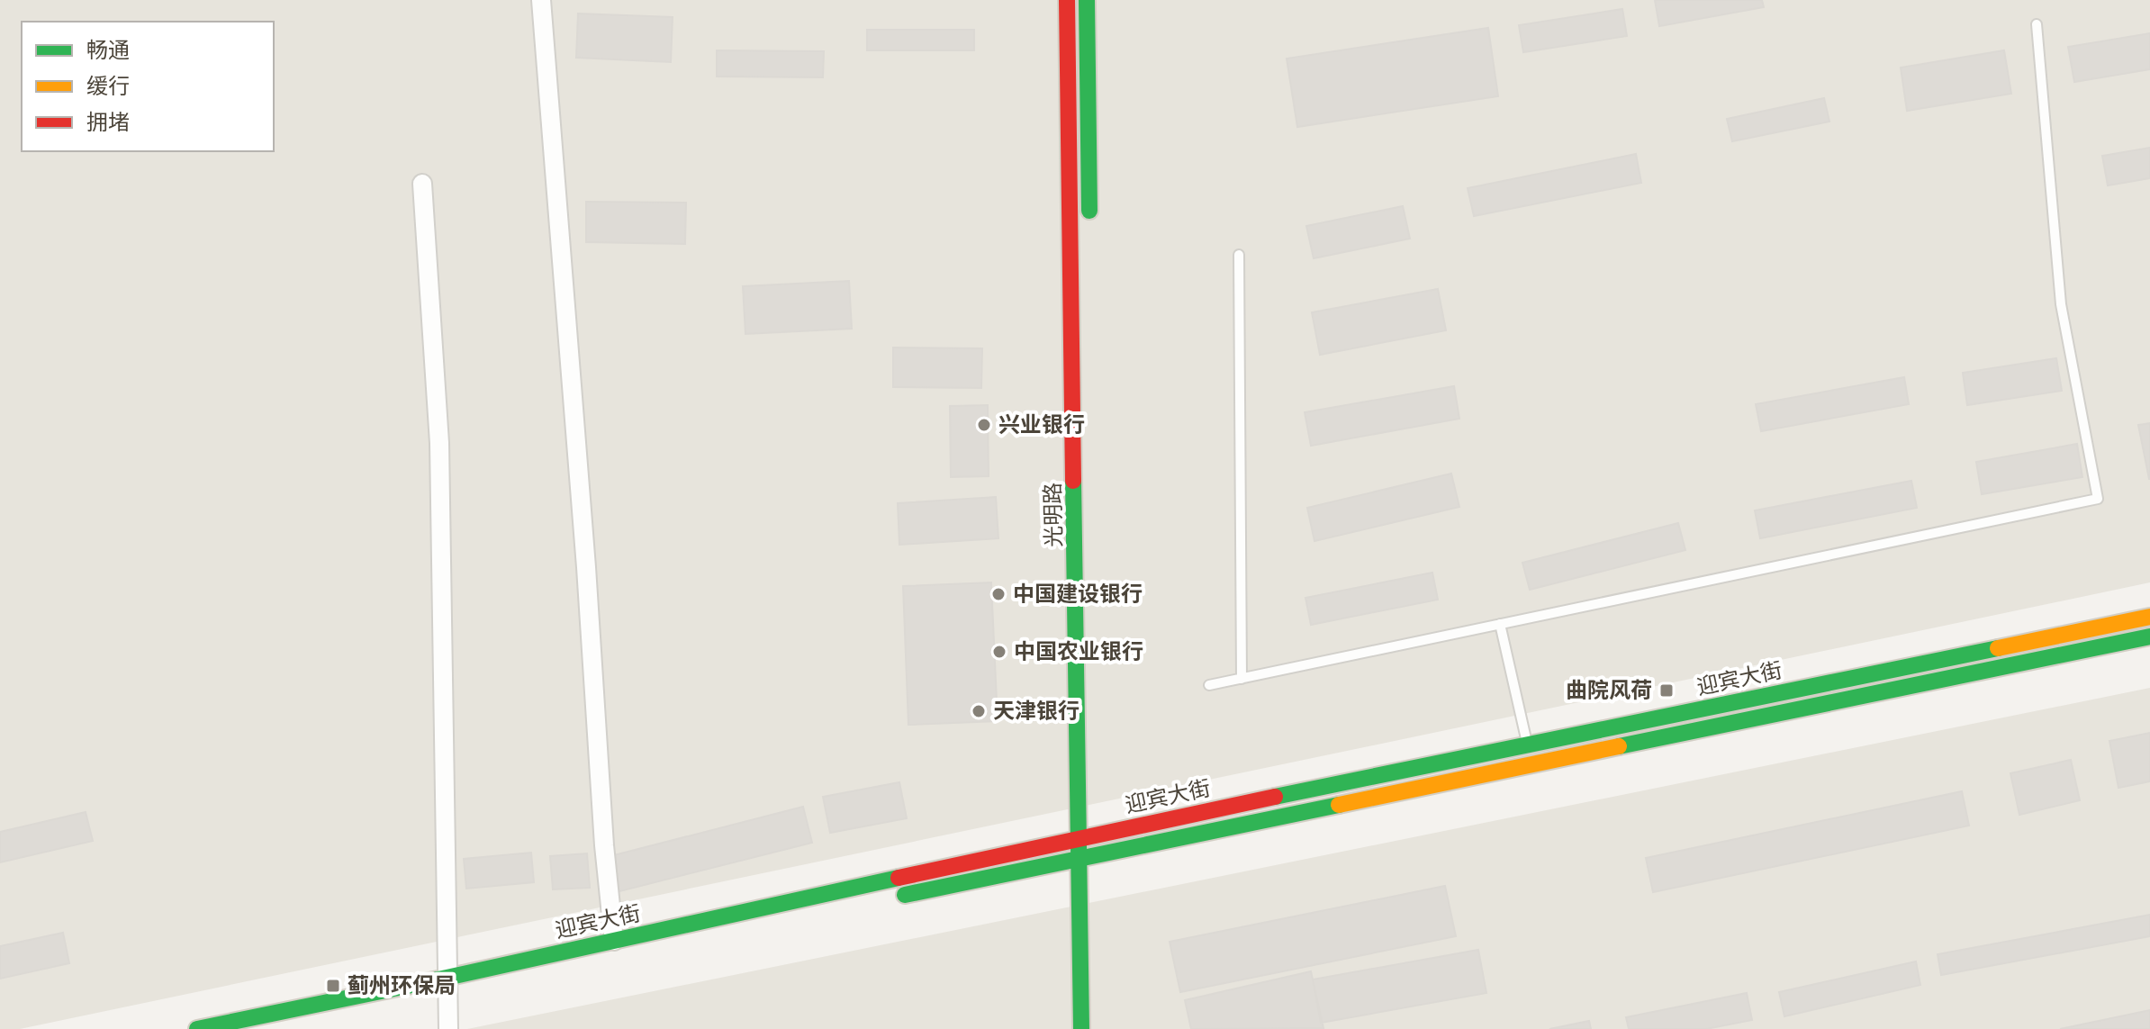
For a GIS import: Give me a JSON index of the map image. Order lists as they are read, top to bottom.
{
  "streets": {
    "main road": ["光明路", "迎宾大街"]
  },
  "crossings": [
    ["光明路", "迎宾大街"]
  ],
  "places": {
    "other": [
      "兴业银行",
      "中国建设银行",
      "中国农业银行",
      "天津银行"
    ],
    "transit": ["曲院风荷", "蓟州环保局"]
  },
  "legend": ["畅通", "缓行", "拥堵"]
}
